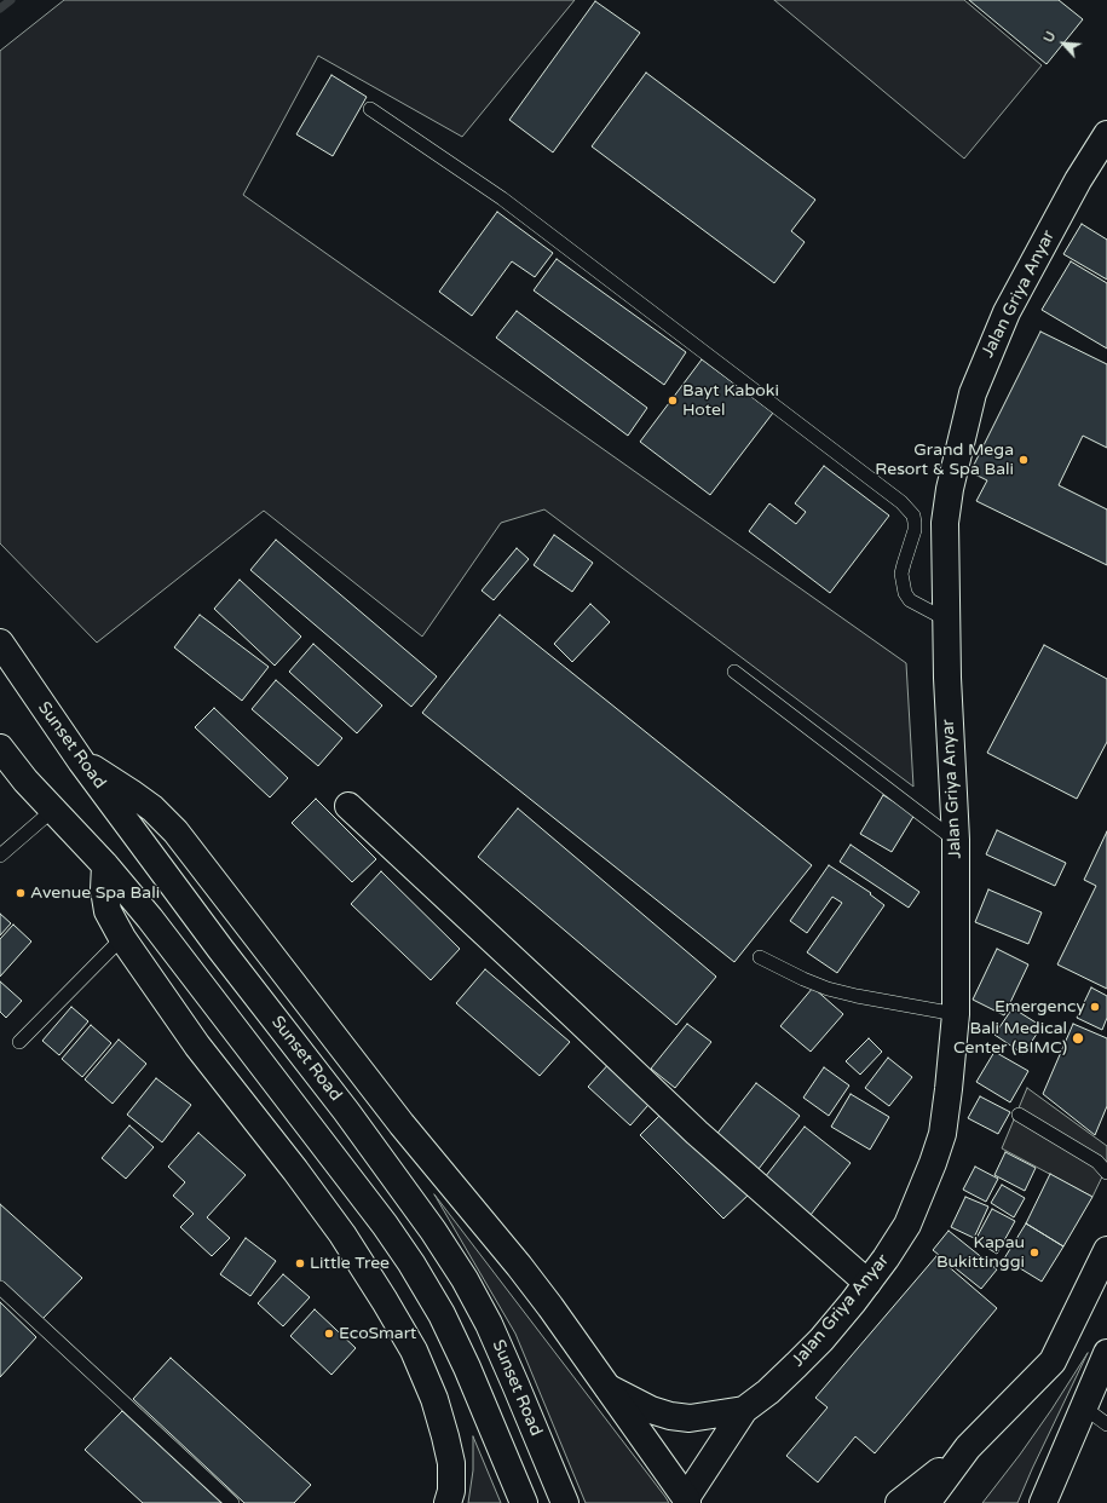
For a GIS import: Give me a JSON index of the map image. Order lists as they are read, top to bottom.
{
  "streets": {
    "main road": ["Jalan Griya Anyar", "Sunset Road"]
  },
  "places": [
    "Bayt Kaboki Hotel",
    "Grand Mega Resort & Spa Bali",
    "Avenue Spa Bali",
    "Emergency",
    "Bali Medical Center (BIMC)",
    "Kapau Bukittinggi",
    "Little Tree",
    "EcoSmart"
  ],
  "north": "top left"
}
